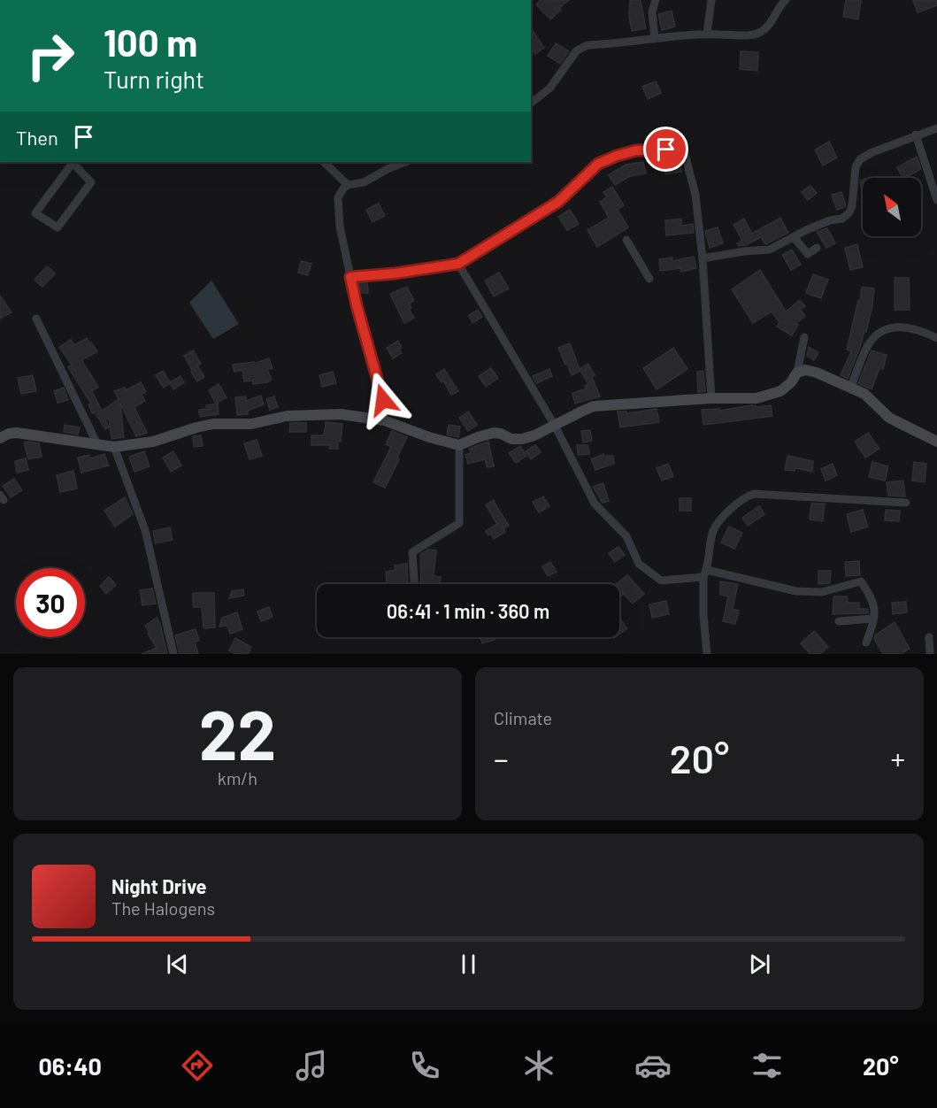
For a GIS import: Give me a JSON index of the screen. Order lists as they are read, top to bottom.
{
  "north": "top left",
  "page": {
    "turn": ["100 m", "Turn right"],
    "then": "Then",
    "limit": "30",
    "trip": "06:41 · 1 min · 360 m",
    "tile": [
      ["22", "km/h"],
      "Climate"
    ],
    "heat": ["−", "20°", "+"],
    "song": ["Night Drive", "The Halogens"],
    "tabs": ["06:40", "20°"]
  }
}
